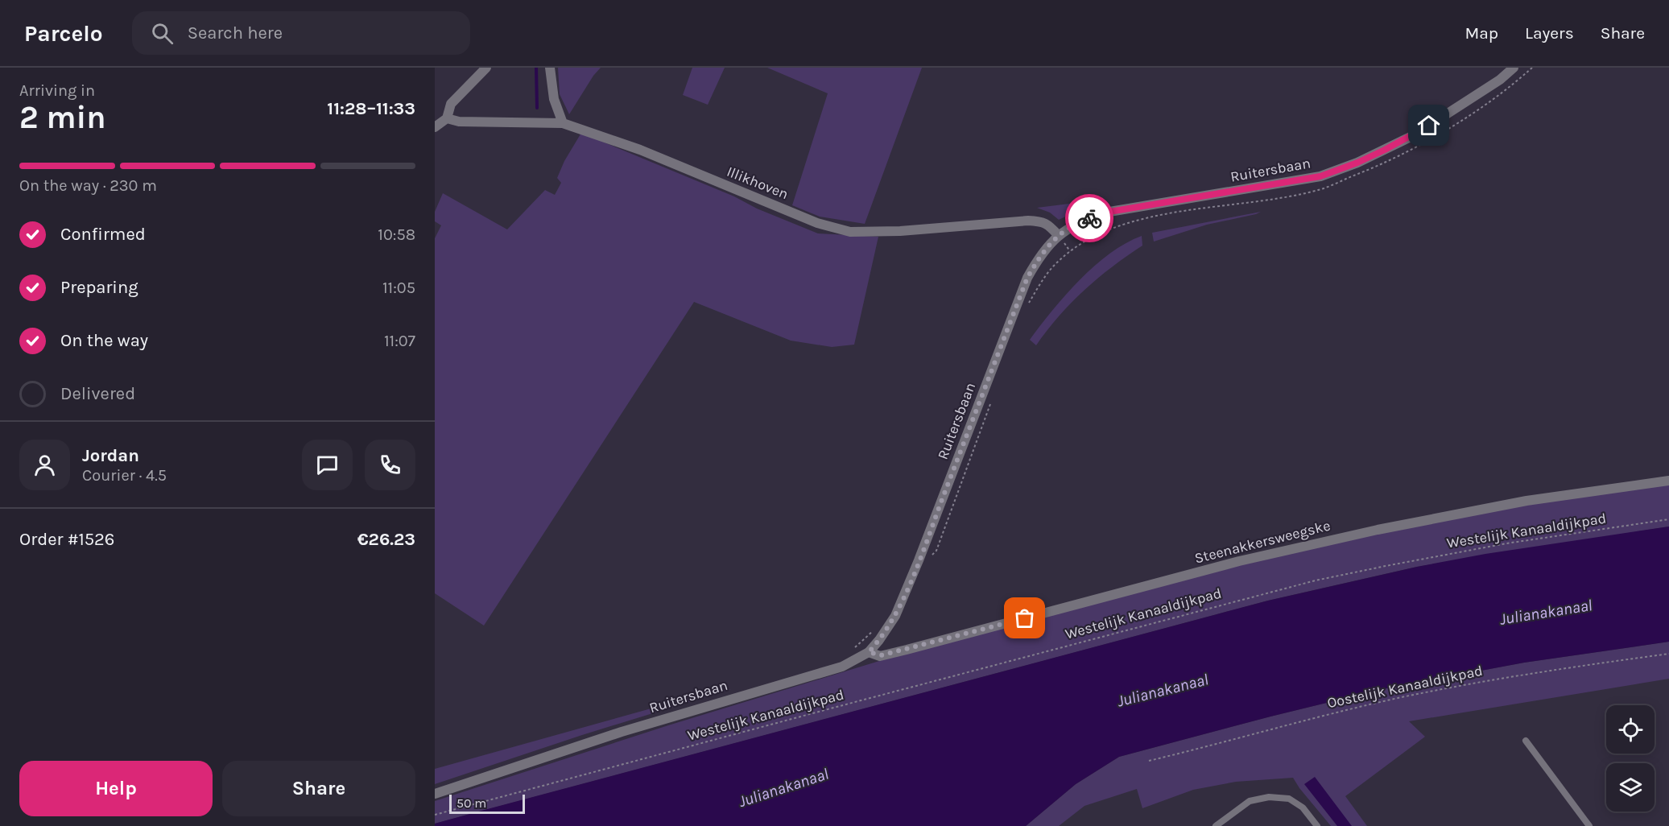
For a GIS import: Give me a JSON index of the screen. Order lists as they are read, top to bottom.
{
  "streets": {
    "street": ["Ruitersbaan", "Illikhoven", "Steenakkersweegske"],
    "path": ["Westelijk Kanaaldijkpad", "Oostelijk Kanaaldijkpad"]
  },
  "crossings": [
    ["Ruitersbaan", "Illikhoven"],
    ["Ruitersbaan", "Steenakkersweegske"]
  ],
  "water": ["Julianakanaal"],
  "scale_bar": "50 m",
  "page": {
    "header": "Parcelo",
    "search": "Search here",
    "nav": ["Map", "Layers", "Share"],
    "heading": ["2 min", "Arriving in", "11:28–11:33"],
    "panel": [
      "Jordan",
      "Courier · 4.5",
      "Order #1526",
      "€26.23"
    ],
    "bar": "On the way · 230 m",
    "list": [
      ["Confirmed", "10:58"],
      ["Preparing", "11:05"],
      ["On the way", "11:07"],
      "Delivered"
    ],
    "buttons": ["Help", "Share"],
    "scale": "50 m"
  }
}
